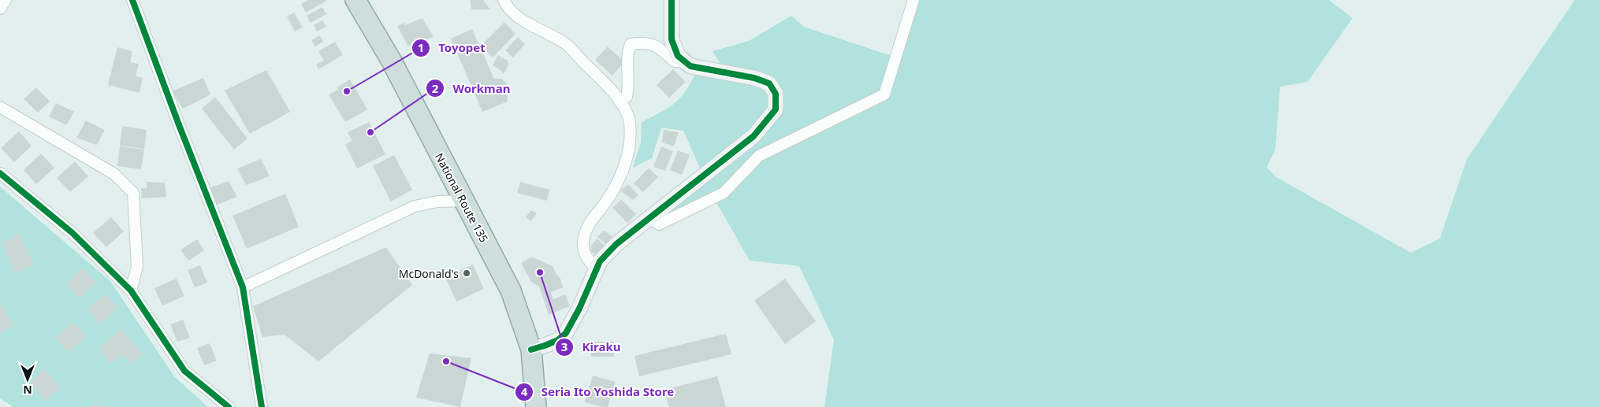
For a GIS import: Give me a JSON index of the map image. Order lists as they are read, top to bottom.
{
  "streets": {
    "highway": ["National Route 135"]
  },
  "places": [
    "Toyopet",
    "Workman",
    "Kiraku",
    "McDonald's",
    "Seria Ito Yoshida Store"
  ],
  "north": "bottom"
}
